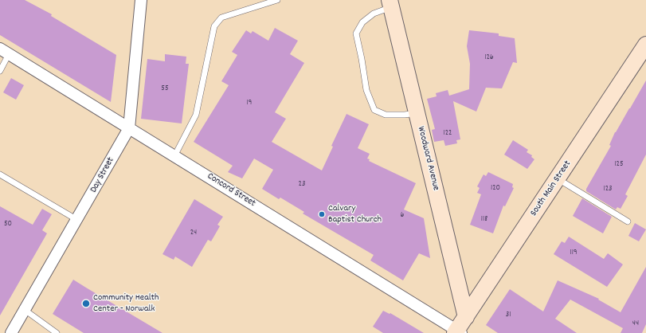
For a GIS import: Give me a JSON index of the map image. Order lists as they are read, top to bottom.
{
  "streets": {
    "main road": ["Woodward Avenue", "South Main Street"],
    "street": ["Day Street", "Concord Street"]
  },
  "crossings": [
    ["Woodward Avenue", "South Main Street"],
    ["Day Street", "Concord Street"],
    ["South Main Street", "Concord Street"]
  ],
  "places": ["Calvary Baptist Church", "Community Health Center - Norwalk"],
  "house_numbers": [
    "126",
    "55",
    "19",
    "122",
    "125",
    "23",
    "120",
    "123",
    "6",
    "118",
    "50",
    "24",
    "119",
    "31",
    "44"
  ]
}
